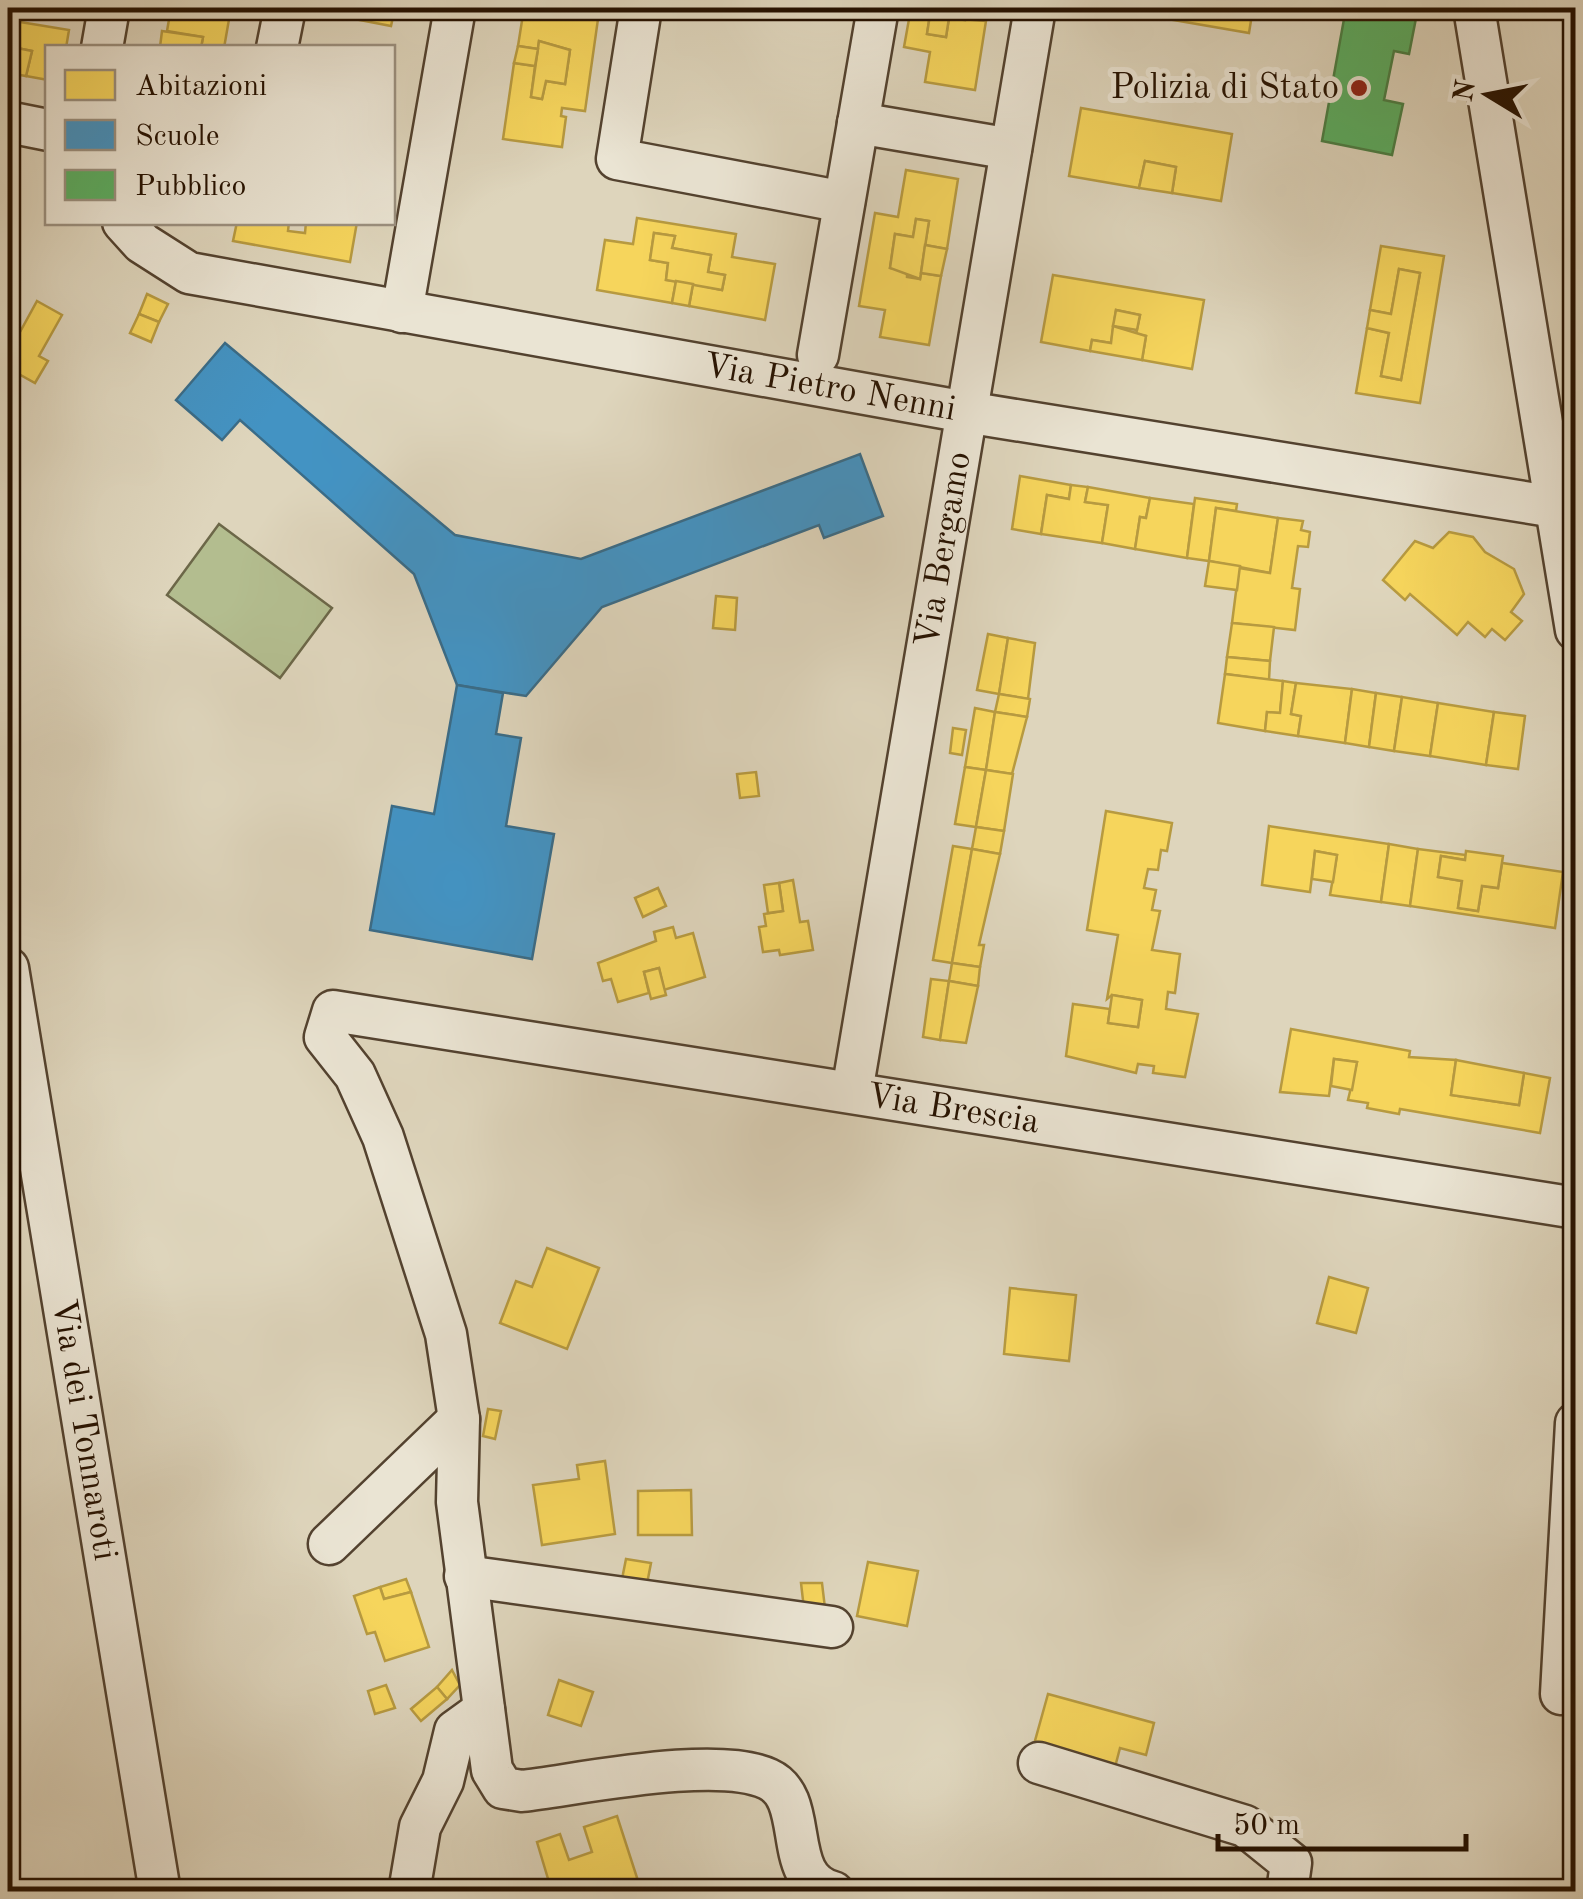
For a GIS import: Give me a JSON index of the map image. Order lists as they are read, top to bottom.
{
  "streets": {
    "street": [
      "Via Pietro Nenni",
      "Via Bergamo",
      "Via Brescia",
      "Via dei Tonnaroti"
    ]
  },
  "crossings": [
    ["Via Pietro Nenni", "Via Bergamo"],
    ["Via Bergamo", "Via Brescia"]
  ],
  "places": ["Polizia di Stato"],
  "legend": ["Abitazioni", "Scuole", "Pubblico"],
  "scale_bar": "50 m",
  "north": "left"
}
